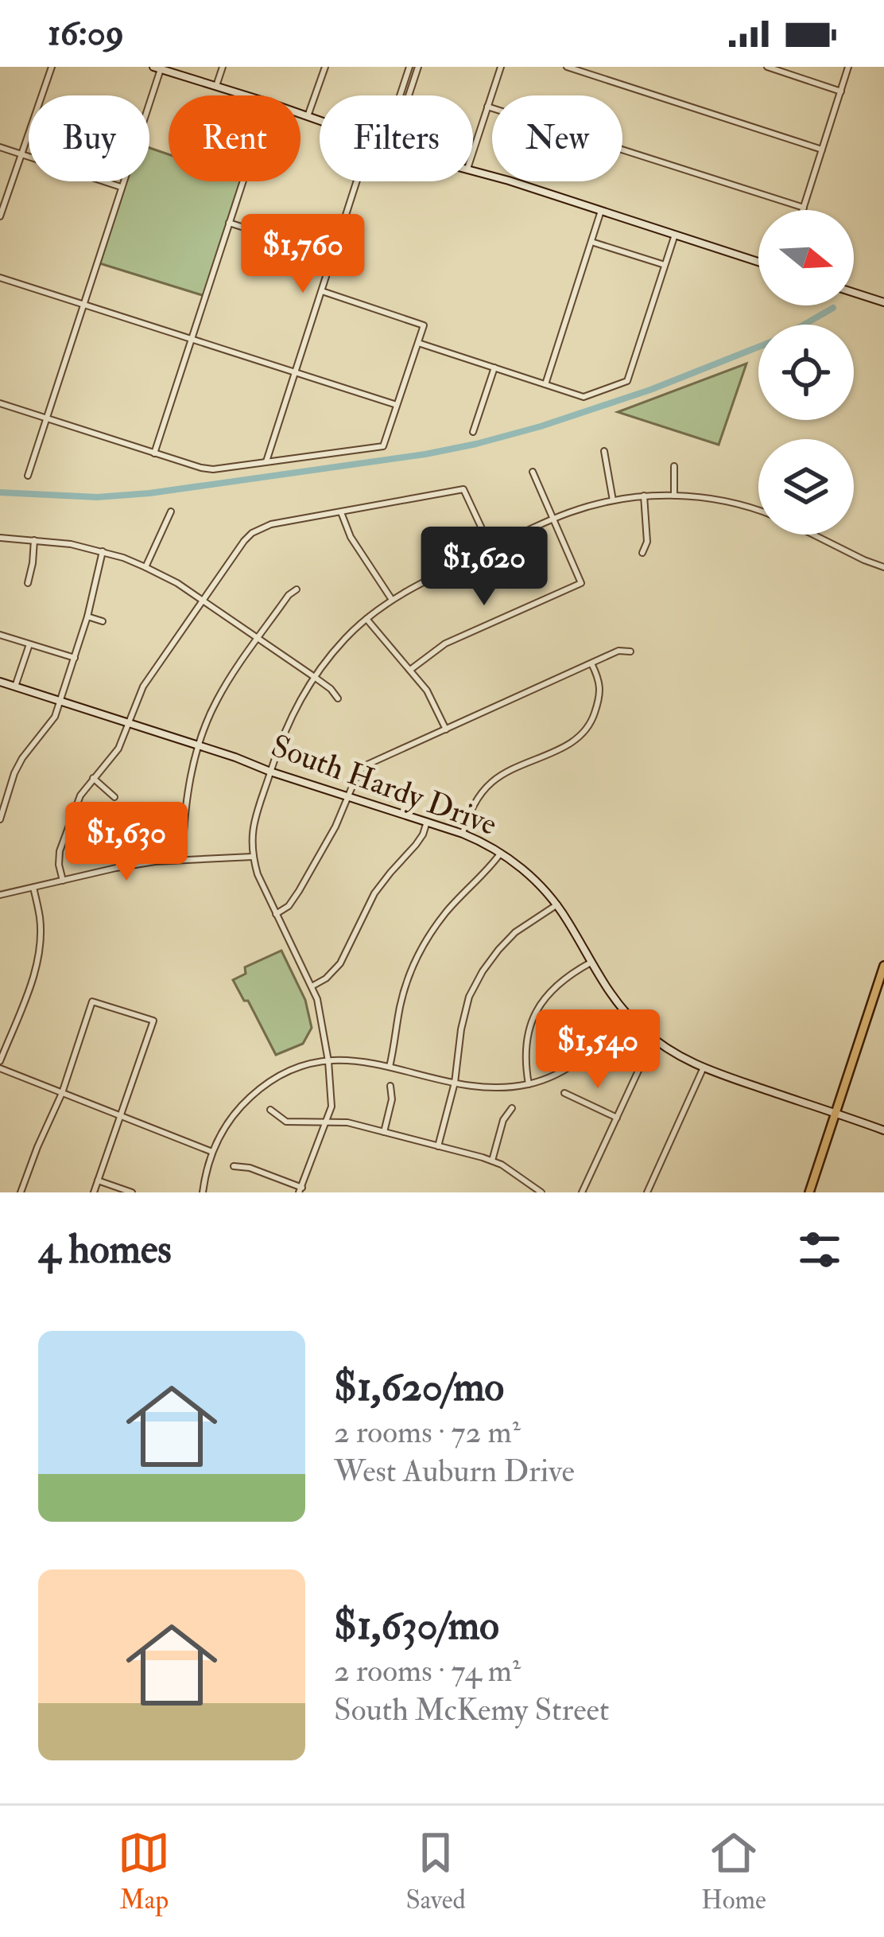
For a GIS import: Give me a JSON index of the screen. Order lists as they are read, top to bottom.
{
  "streets": {
    "street": ["South Hardy Drive"]
  },
  "north": "right",
  "page": {
    "status": "16:09",
    "chip": [
      "Buy",
      "Rent",
      "Filters",
      "New"
    ],
    "price": [
      "$1,760",
      "$1,620",
      "$1,630",
      "$1,540"
    ],
    "heading": "4 homes",
    "list": [
      {
        "name": "$1,620/mo",
        "note": "2 rooms · 72 m² · West Auburn Drive"
      },
      {
        "name": "$1,630/mo",
        "note": "2 rooms · 74 m² · South McKemy Street"
      }
    ],
    "tabs": ["Map", "Saved", "Home"]
  }
}
